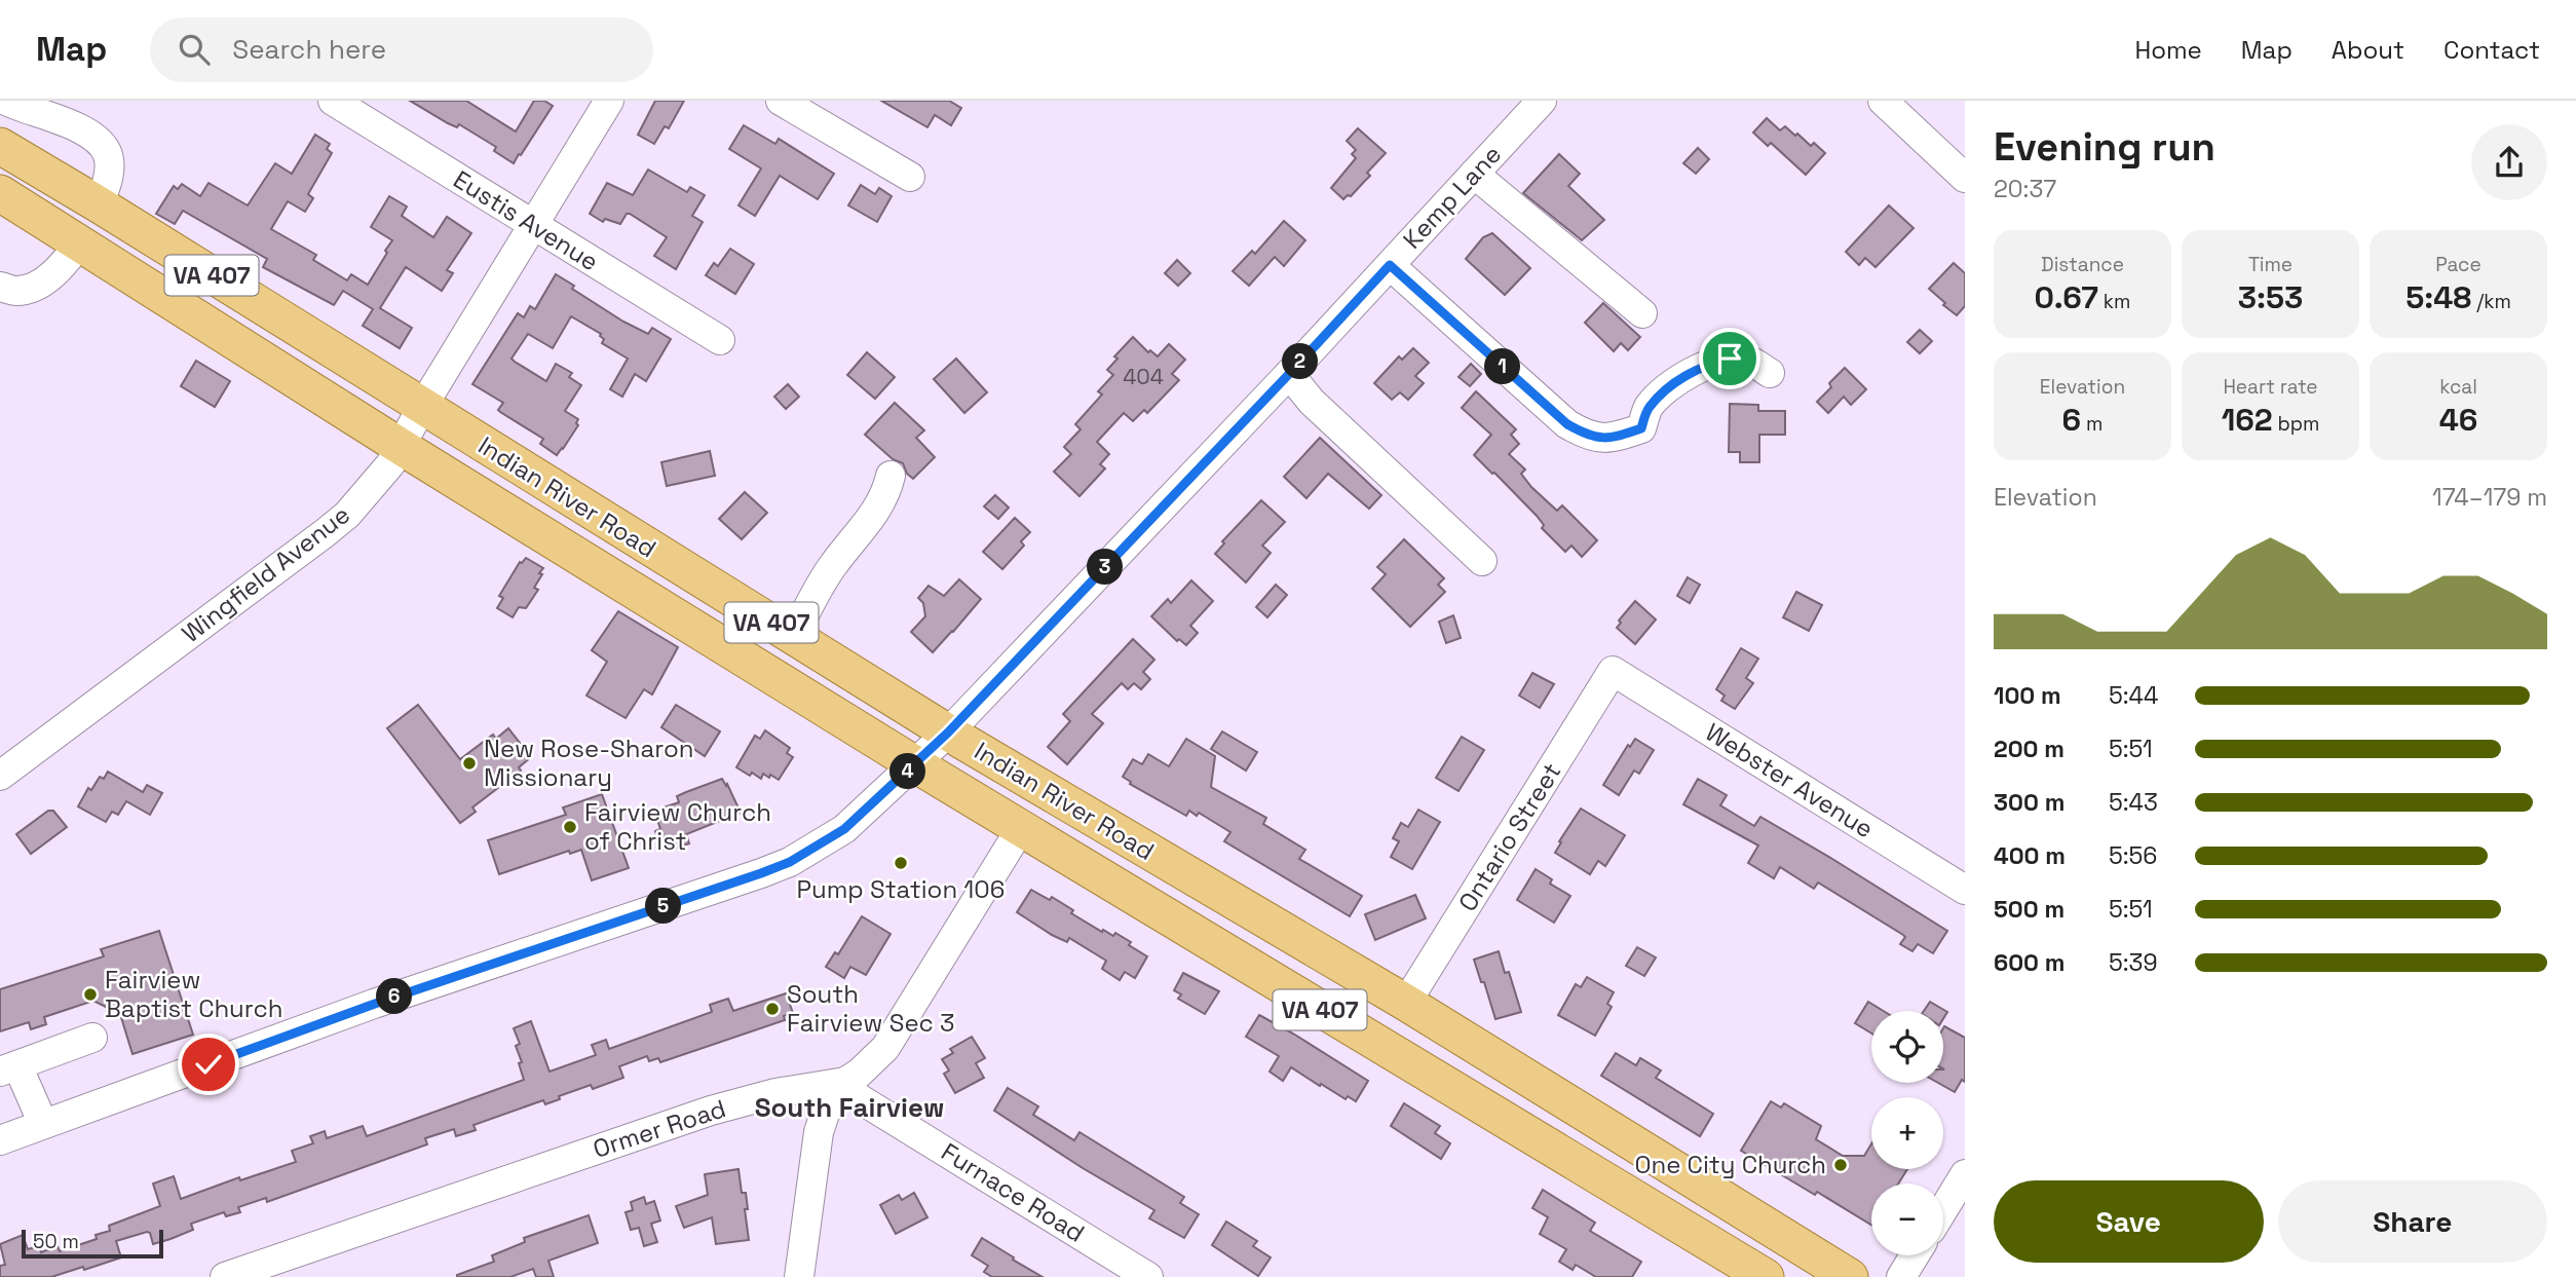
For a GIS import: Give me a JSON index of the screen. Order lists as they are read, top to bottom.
{
  "streets": {
    "main road": ["VA 407", "Indian River Road"],
    "street": [
      "Kemp Lane",
      "Eustis Avenue",
      "Wingfield Avenue",
      "Webster Avenue",
      "Ontario Street",
      "Ormer Road",
      "Furnace Road"
    ]
  },
  "crossings": [
    ["Kemp Lane", "Indian River Road"],
    ["Eustis Avenue", "Wingfield Avenue"],
    ["Indian River Road", "Wingfield Avenue"],
    ["Indian River Road", "Ontario Street"],
    ["Indian River Road", "Ormer Road"],
    ["Webster Avenue", "Ontario Street"],
    ["Ormer Road", "Furnace Road"]
  ],
  "districts": ["South Fairview"],
  "places": [
    "New Rose-Sharon Missionary",
    "Fairview Church of Christ",
    "Pump Station 106",
    "Fairview Baptist Church",
    "South Fairview Sec 3",
    "One City Church"
  ],
  "house_numbers": ["404"],
  "scale_bar": "50 m",
  "page": {
    "header": "Map",
    "search": "Search here",
    "nav": [
      "Home",
      "Map",
      "About",
      "Contact"
    ],
    "heading": ["Evening run", "20:37"],
    "stats": [
      ["Distance", "0.67 km"],
      ["Time", "3:53"],
      ["Pace", "5:48 /km"],
      ["Elevation", "6 m"],
      ["Heart rate", "162 bpm"],
      ["kcal", "46"]
    ],
    "pins": [
      "2",
      "1",
      "3",
      "4",
      "5",
      "6"
    ],
    "chart": ["Elevation", "174–179 m"],
    "list": [
      {
        "name": "100 m",
        "note": "5:44"
      },
      {
        "name": "200 m",
        "note": "5:51"
      },
      {
        "name": "300 m",
        "note": "5:43"
      },
      {
        "name": "400 m",
        "note": "5:56"
      },
      {
        "name": "500 m",
        "note": "5:51"
      },
      {
        "name": "600 m",
        "note": "5:39"
      }
    ],
    "map_buttons": ["+", "−"],
    "buttons": ["Save", "Share"],
    "scale": "50 m"
  }
}
